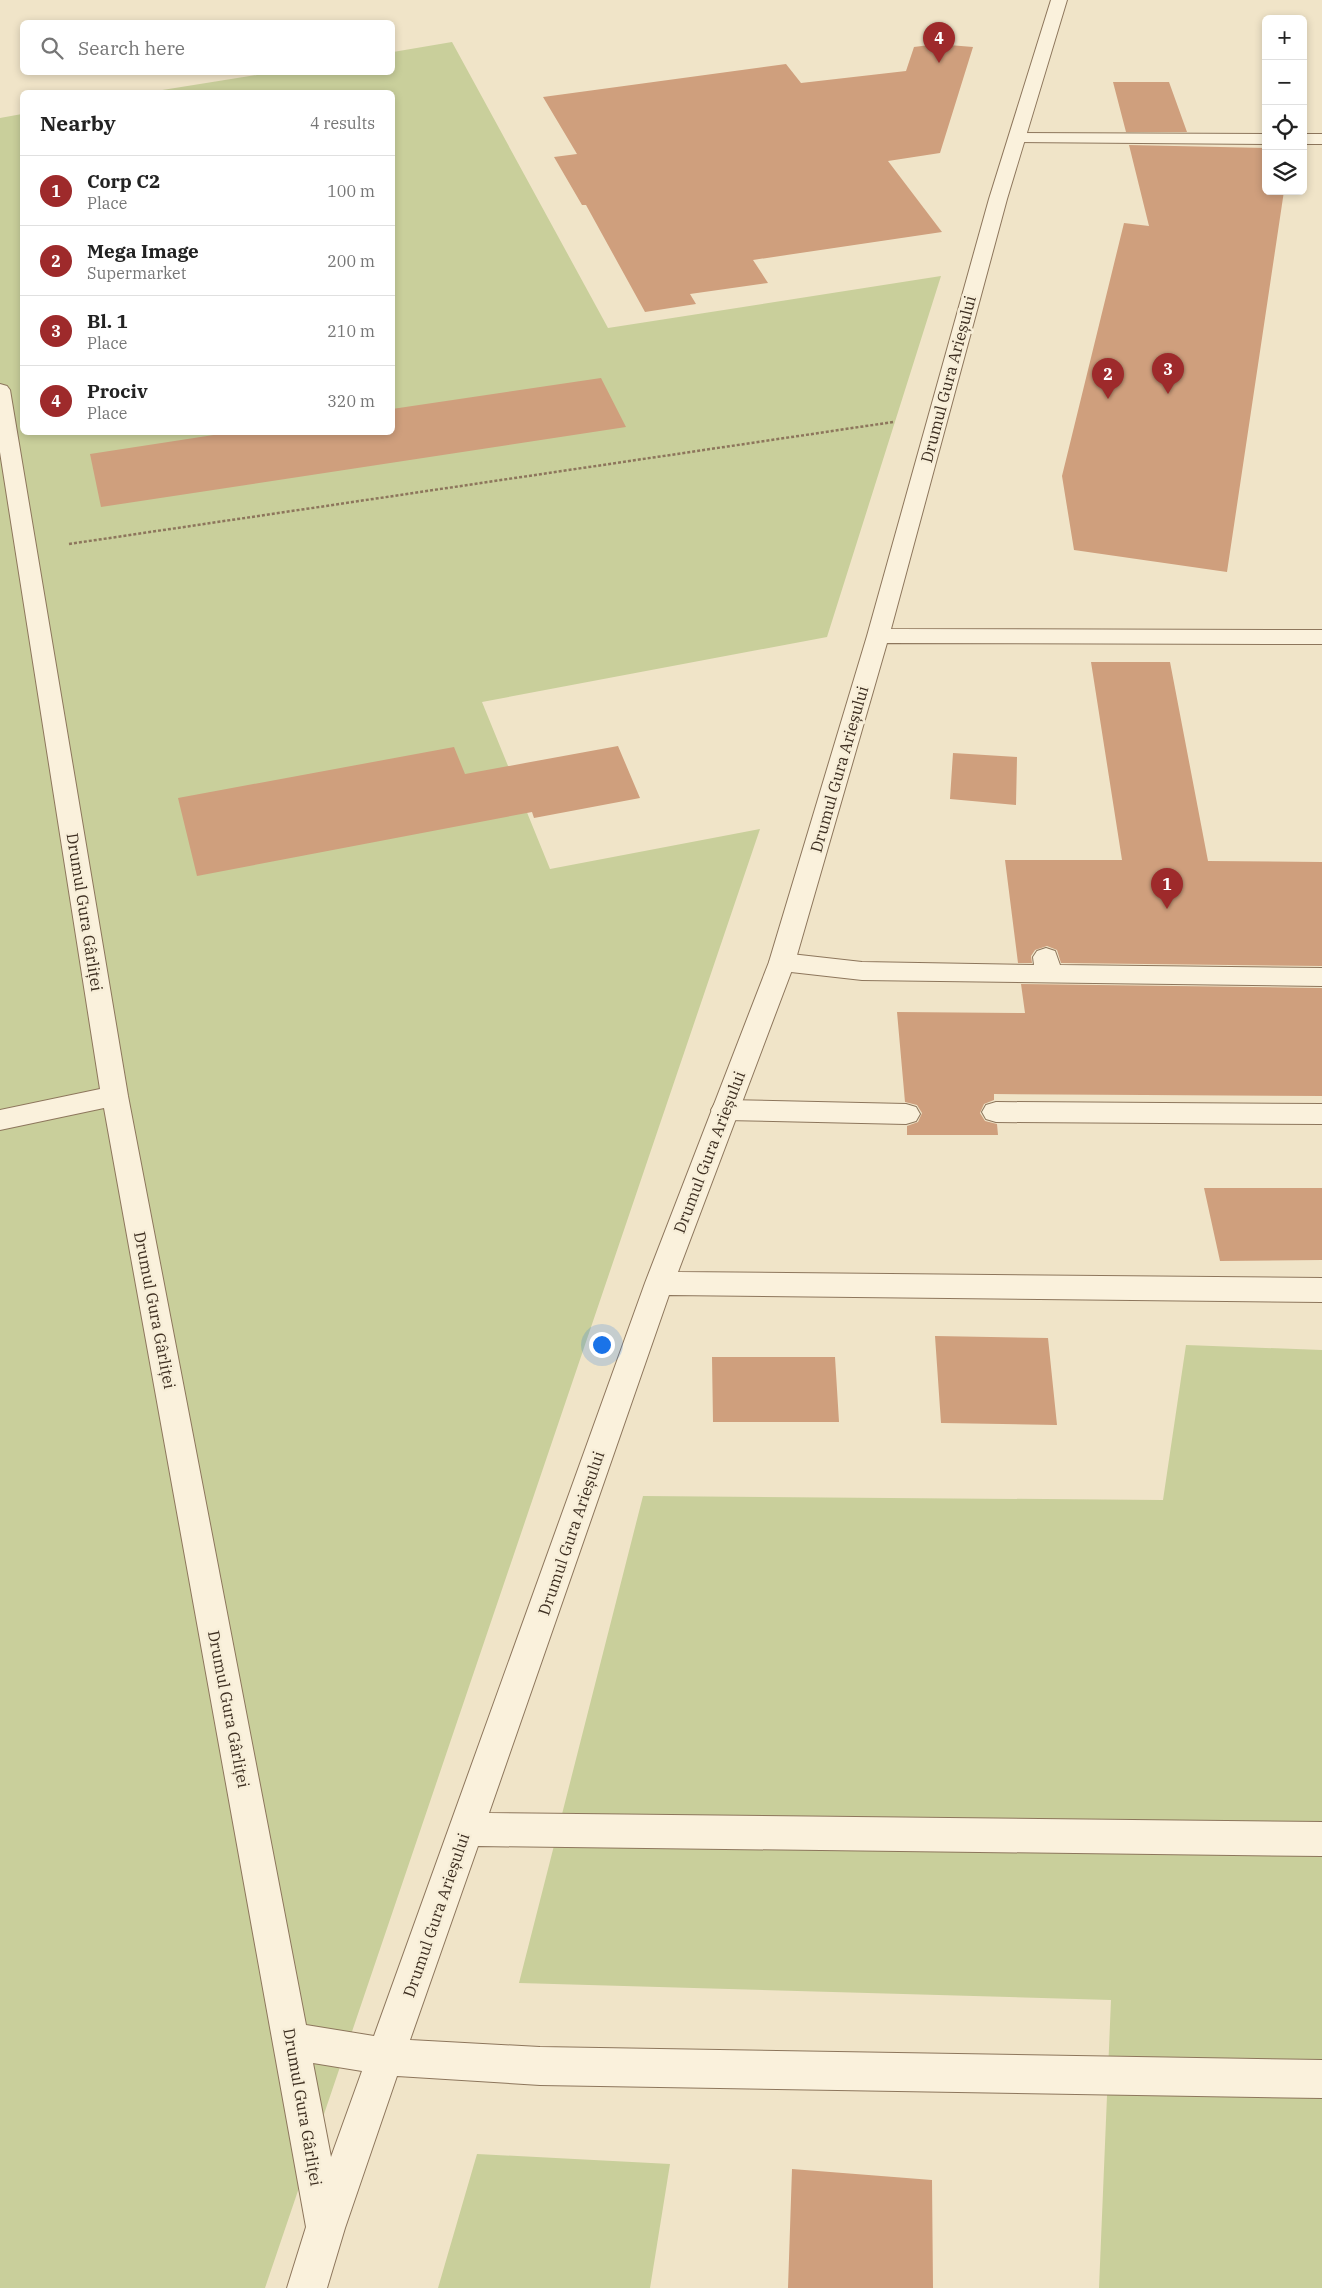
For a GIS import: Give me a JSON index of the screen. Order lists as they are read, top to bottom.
{
  "streets": {
    "street": ["Drumul Gura Arieșului", "Drumul Gura Gârliței"]
  },
  "crossings": [
    ["Drumul Gura Arieșului", "Drumul Gura Gârliței"]
  ],
  "page": {
    "map_buttons": ["+", "−"],
    "search": "Search here",
    "pins": [
      "4",
      "3",
      "2",
      "1"
    ],
    "heading": ["Nearby", "4 results"],
    "list": [
      {
        "mark": "1",
        "name": "Corp C2",
        "note": "Place",
        "value": "100 m"
      },
      {
        "mark": "2",
        "name": "Mega Image",
        "note": "Supermarket",
        "value": "200 m"
      },
      {
        "mark": "3",
        "name": "Bl. 1",
        "note": "Place",
        "value": "210 m"
      },
      {
        "mark": "4",
        "name": "Prociv",
        "note": "Place",
        "value": "320 m"
      }
    ]
  }
}
